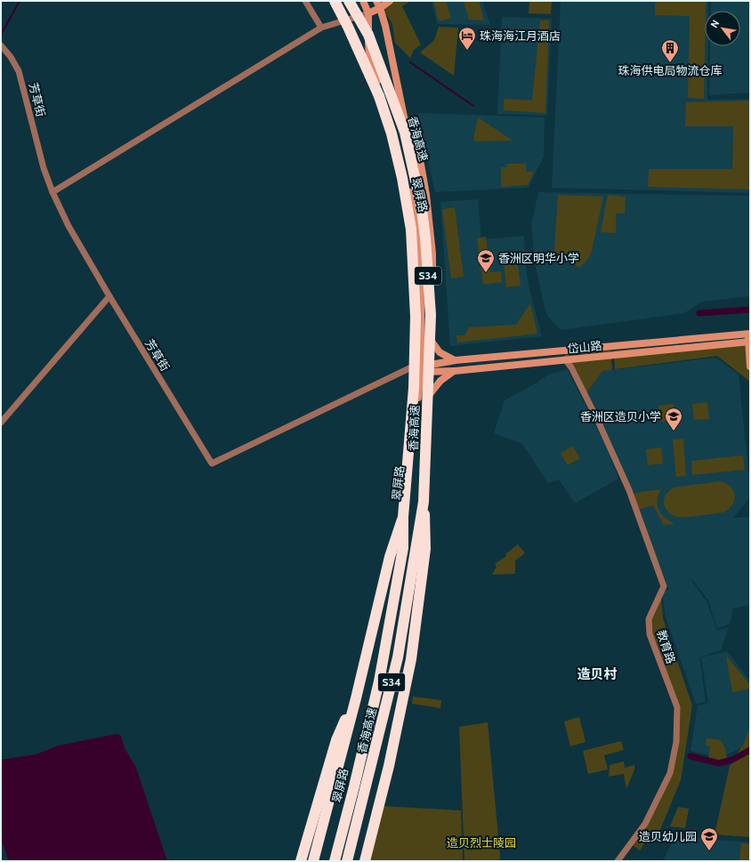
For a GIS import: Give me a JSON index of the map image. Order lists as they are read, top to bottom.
{
  "streets": {
    "highway": ["香海高速", "S34"],
    "main road": ["翠屏路", "岱山路"],
    "street": ["芳草街", "教育路"]
  },
  "crossings": [
    ["芳草街", "翠屏路"],
    ["芳草街", "岱山路"],
    ["香海高速", "翠屏路"],
    ["翠屏路", "岱山路"],
    ["岱山路", "教育路"]
  ],
  "districts": ["造贝村"],
  "parks": ["造贝烈士陵园"],
  "places": {
    "hotel": ["珠海海江月酒店"],
    "building": ["珠海供电局物流仓库"],
    "school or university": ["香洲区明华小学", "香洲区造贝小学", "造贝幼儿园"]
  },
  "north": "top left"
}
